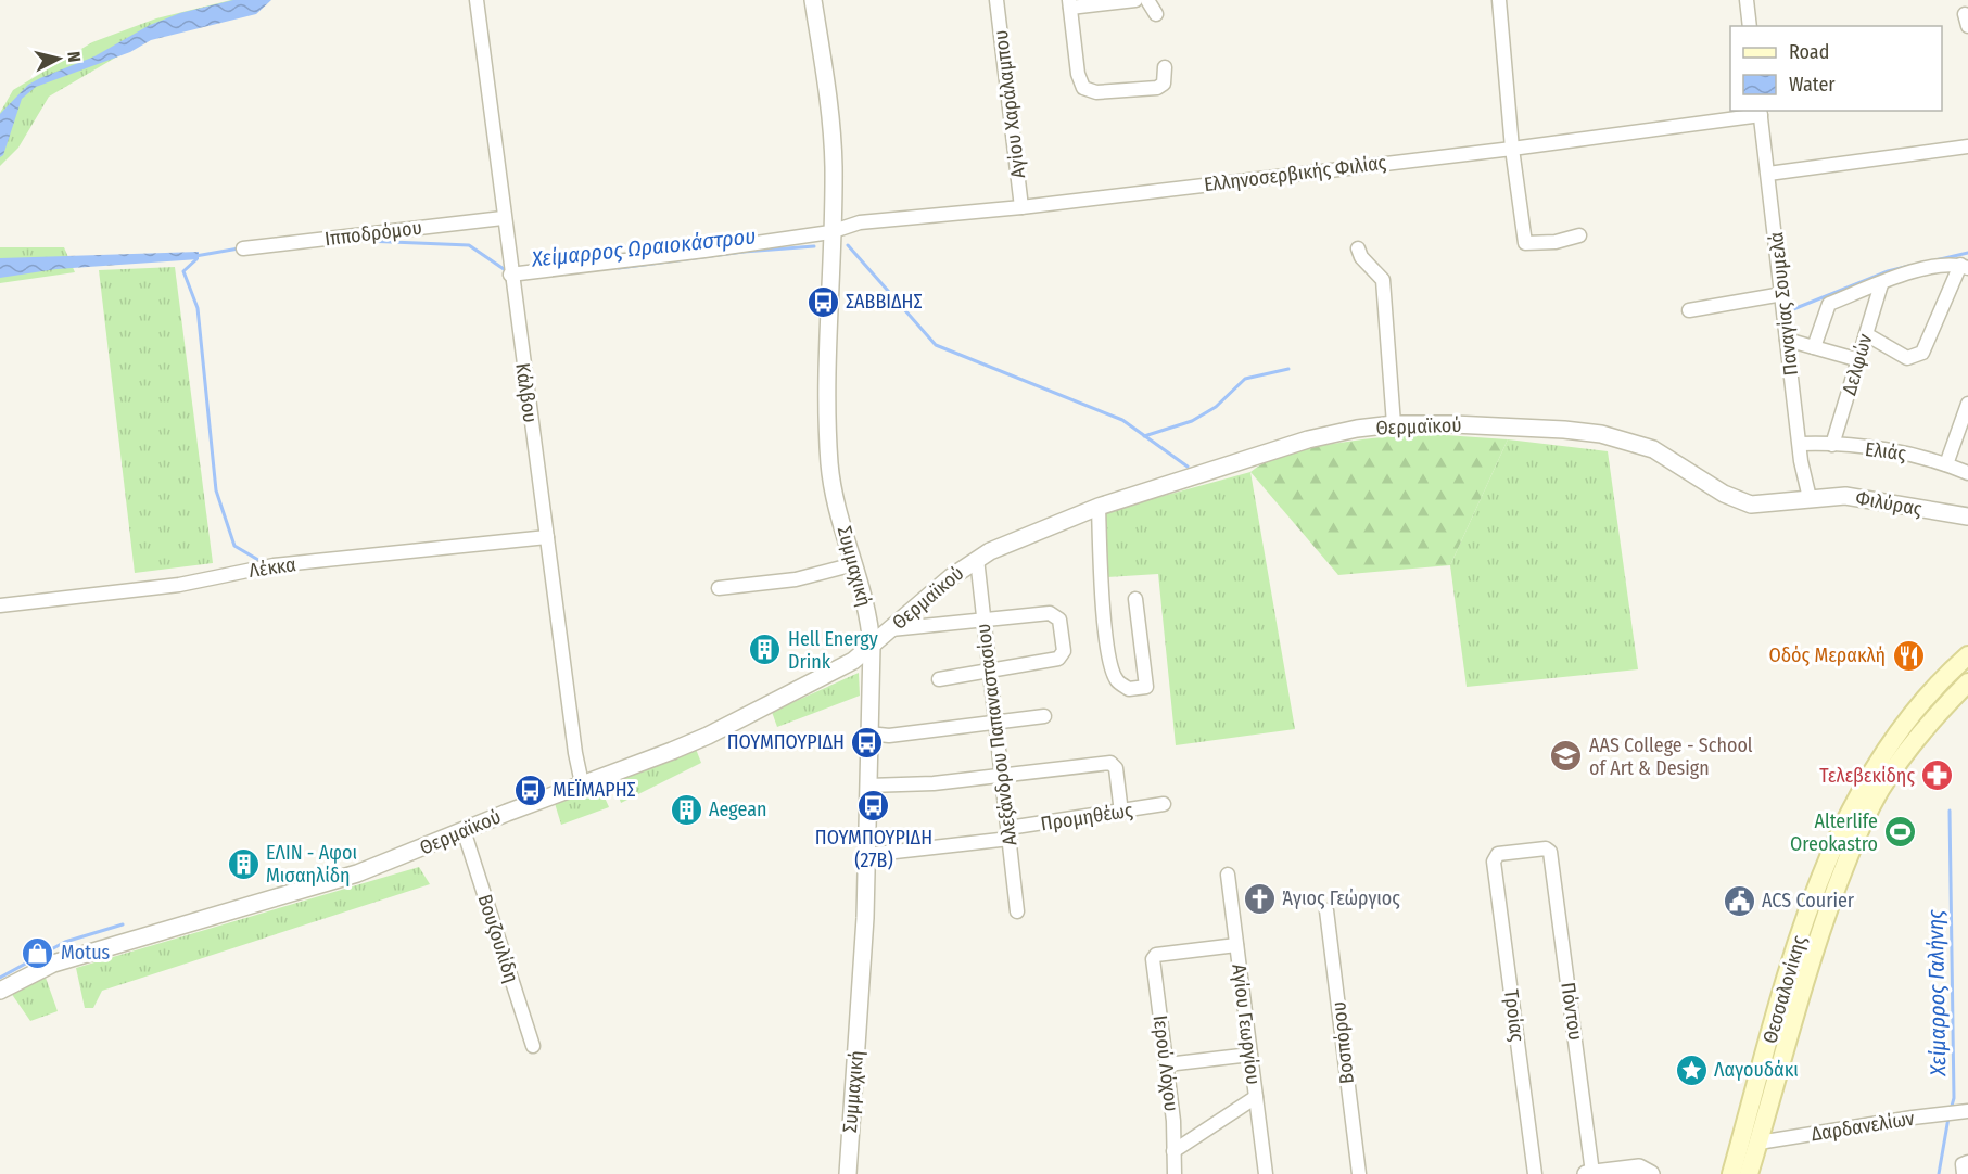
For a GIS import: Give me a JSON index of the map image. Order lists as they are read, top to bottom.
{
  "streets": {
    "main road": ["Θεσσαλονίκης"],
    "street": [
      "Αγίου Χαράλαμπου",
      "Ελληνοσερβικής Φιλίας",
      "Ιπποδρόμου",
      "Παναγίας Σουμελά",
      "Δελφών",
      "Κάλβου",
      "Θερμαϊκού",
      "Ελιάς",
      "Φιλύρας",
      "Συμμαχική",
      "Λέκκα",
      "Αλεξάνδρου Παπαναστασίου",
      "Προμηθέως",
      "Βουζουλίδη",
      "Πόντου",
      "Τροίας",
      "Αγίου Γεωργίου",
      "Βοσπόρου",
      "Ιερού Λόχου",
      "Δαρδανελίων"
    ]
  },
  "crossings": [
    ["Αγίου Χαράλαμπου", "Ελληνοσερβικής Φιλίας"],
    ["Ελληνοσερβικής Φιλίας", "Παναγίας Σουμελά"],
    ["Ελληνοσερβικής Φιλίας", "Κάλβου"],
    ["Ελληνοσερβικής Φιλίας", "Συμμαχική"],
    ["Ιπποδρόμου", "Κάλβου"],
    ["Παναγίας Σουμελά", "Θερμαϊκού"],
    ["Παναγίας Σουμελά", "Ελιάς"],
    ["Παναγίας Σουμελά", "Φιλύρας"],
    ["Δελφών", "Ελιάς"],
    ["Κάλβου", "Θερμαϊκού"],
    ["Κάλβου", "Λέκκα"],
    ["Θερμαϊκού", "Φιλύρας"],
    ["Θερμαϊκού", "Συμμαχική"],
    ["Θερμαϊκού", "Αλεξάνδρου Παπαναστασίου"],
    ["Θερμαϊκού", "Βουζουλίδη"],
    ["Συμμαχική", "Προμηθέως"],
    ["Αλεξάνδρου Παπαναστασίου", "Προμηθέως"],
    ["Θεσσαλονίκης", "Δαρδανελίων"],
    ["Πόντου", "Τροίας"],
    ["Αγίου Γεωργίου", "Ιερού Λόχου"]
  ],
  "water": ["Χείμαρρος Ωραιοκάστρου", "Χείμαρρος Γαλήνης"],
  "places": {
    "bus stop": [
      "ΣΑΒΒΙΔΗΣ",
      "ΠΟΥΜΠΟΥΡΙΔΗ",
      "ΜΕΪΜΑΡΗΣ",
      "ΠΟΥΜΠΟΥΡΙΔΗ (27Β)"
    ],
    "building": ["Hell Energy Drink", "Aegean", "ΕΛΙΝ - Αφοι Μισαηλίδη"],
    "restaurant": ["Οδός Μερακλή"],
    "school or university": ["AAS College - School of Art & Design"],
    "pharmacy": ["Τελεβεκίδης"],
    "sports": ["Alterlife Oreokastro"],
    "church": ["Άγιος Γεώργιος"],
    "public building": ["ACS Courier"],
    "shop": ["Motus"],
    "place": ["Λαγουδάκι"]
  },
  "legend": ["Road", "Water"],
  "north": "right"
}
